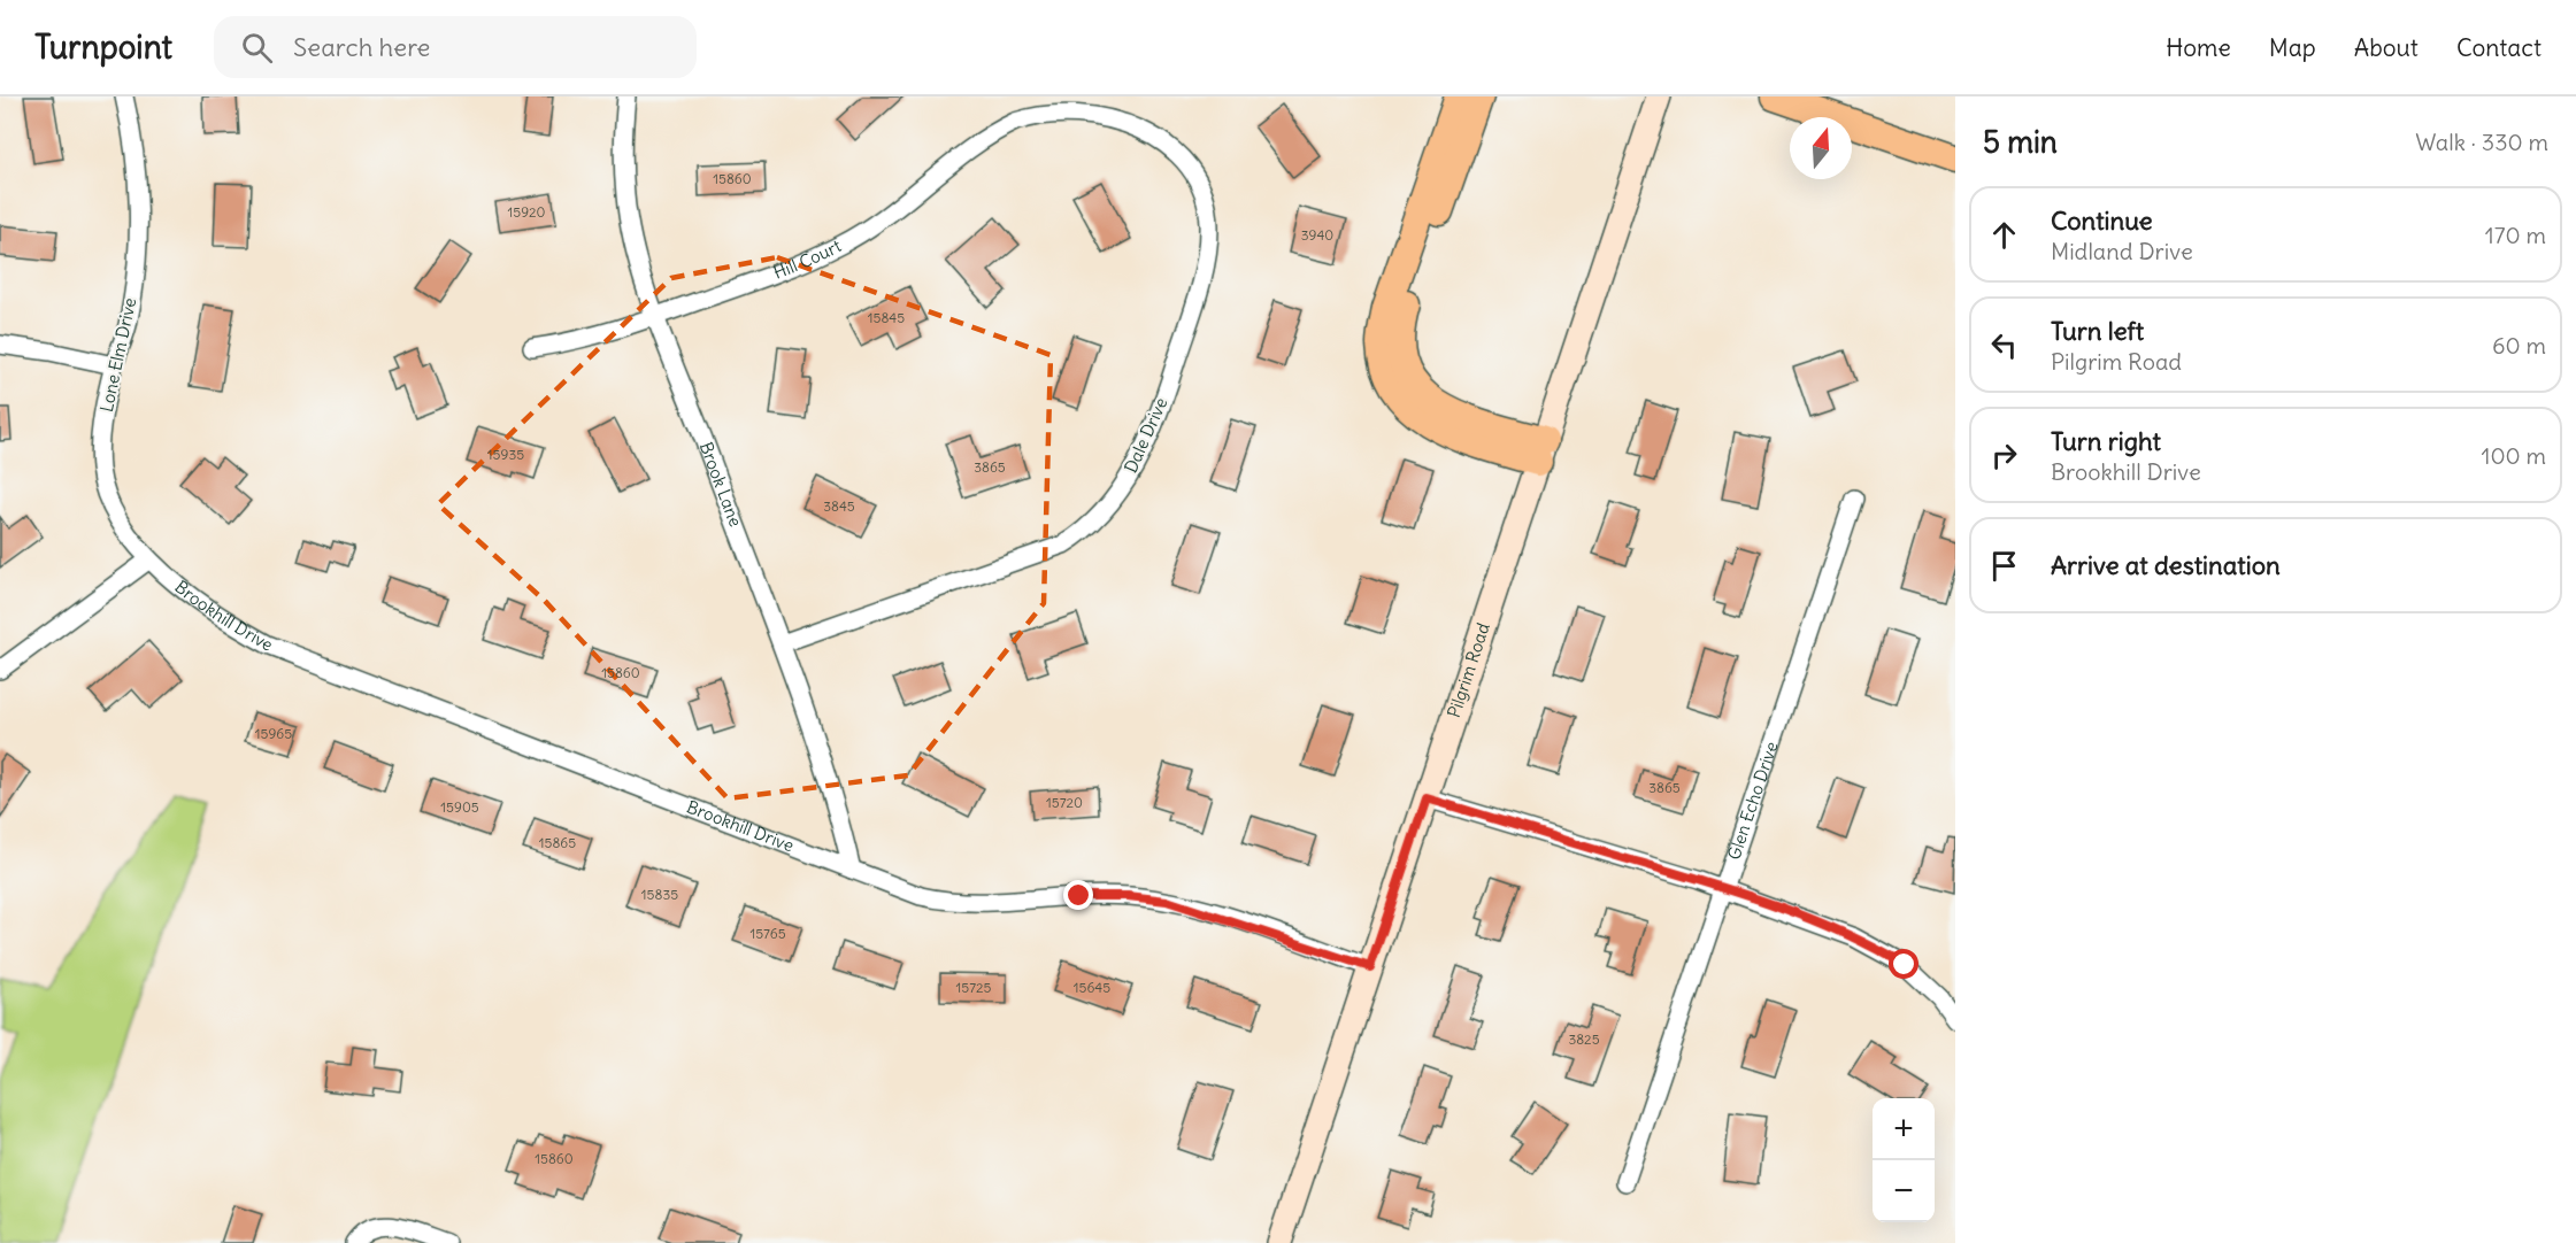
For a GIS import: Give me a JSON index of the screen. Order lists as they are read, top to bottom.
{
  "streets": {
    "main road": ["Pilgrim Road"],
    "street": [
      "Hill Court",
      "Lone Elm Drive",
      "Dale Drive",
      "Brook Lane",
      "Brookhill Drive",
      "Glen Echo Drive"
    ]
  },
  "crossings": [
    ["Hill Court", "Dale Drive"],
    ["Hill Court", "Brook Lane"],
    ["Lone Elm Drive", "Brookhill Drive"],
    ["Dale Drive", "Brook Lane"],
    ["Brook Lane", "Brookhill Drive"],
    ["Brookhill Drive", "Pilgrim Road"]
  ],
  "house_numbers": [
    "15860",
    "15920",
    "3940",
    "15845",
    "15935",
    "3865",
    "3845",
    "15860",
    "15965",
    "3865",
    "15720",
    "15905",
    "15865",
    "15835",
    "15765",
    "15725",
    "15645",
    "3825",
    "15860"
  ],
  "north": "top",
  "page": {
    "header": "Turnpoint",
    "search": "Search here",
    "nav": [
      "Home",
      "Map",
      "About",
      "Contact"
    ],
    "heading": ["5 min", "Walk · 330 m"],
    "list": [
      ["Continue", "Midland Drive", "170 m"],
      ["Turn left", "Pilgrim Road", "60 m"],
      ["Turn right", "Brookhill Drive", "100 m"],
      "Arrive at destination"
    ],
    "map_buttons": ["+", "−"]
  }
}
